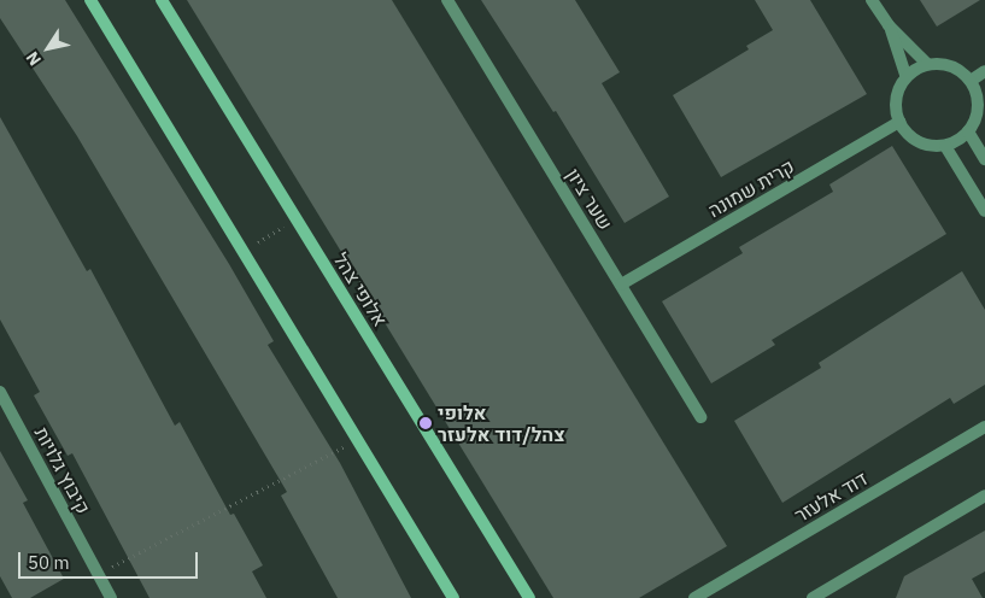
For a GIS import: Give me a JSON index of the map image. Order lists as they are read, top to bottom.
{
  "streets": {
    "main road": ["אלופי צהל"],
    "street": [
      "קרית שמונה",
      "שער ציון",
      "קיבוץ גלויות",
      "דוד אלעזר"
    ]
  },
  "crossings": [
    ["קרית שמונה", "שער ציון"]
  ],
  "places": ["אלופי צהל/דוד אלעזר"],
  "scale_bar": "50 m",
  "north": "bottom left"
}
